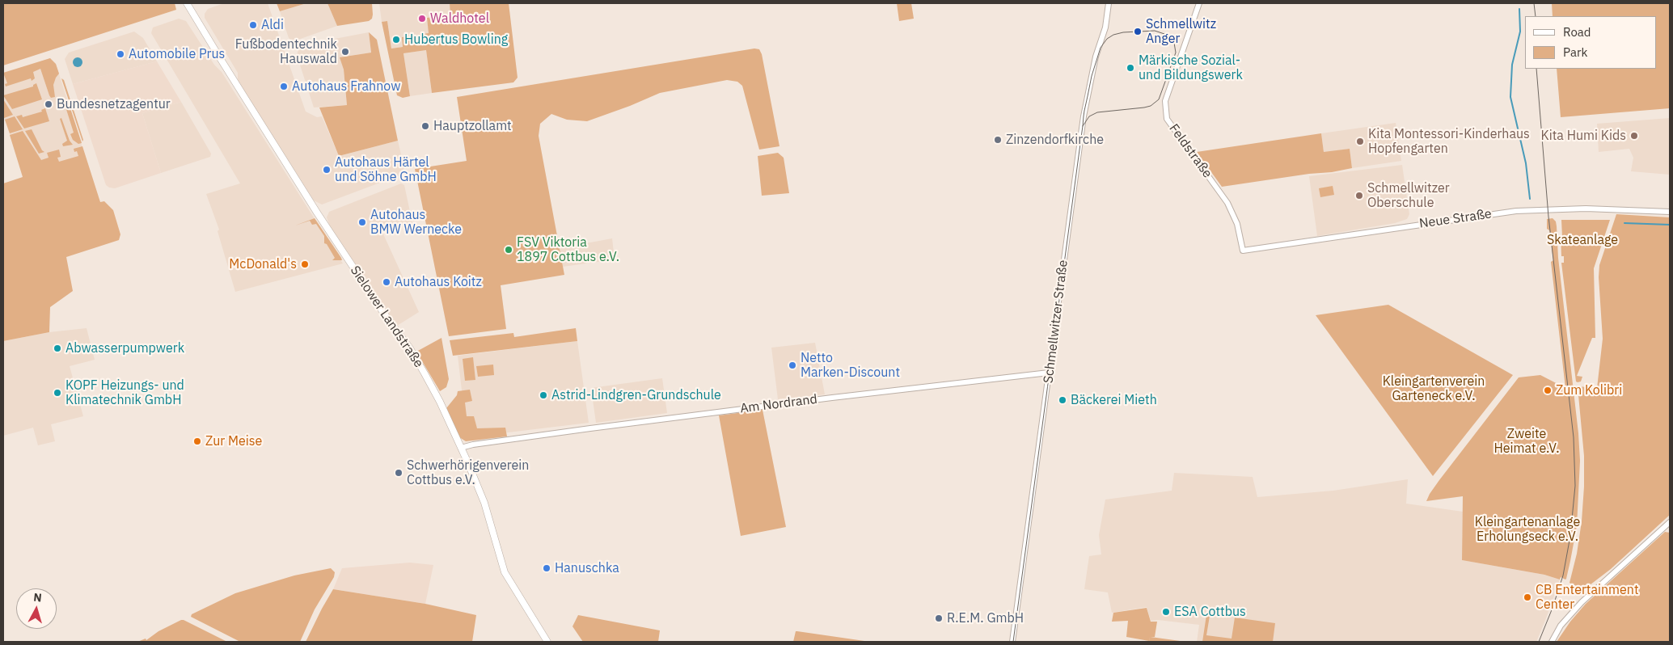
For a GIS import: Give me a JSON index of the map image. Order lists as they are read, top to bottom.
{
  "streets": {
    "main road": ["Sielower Landstraße"],
    "street": [
      "Feldstraße",
      "Neue Straße",
      "Schmellwitzer Straße",
      "Am Nordrand"
    ]
  },
  "crossings": [
    ["Feldstraße", "Neue Straße"],
    ["Sielower Landstraße", "Am Nordrand"],
    ["Schmellwitzer Straße", "Am Nordrand"]
  ],
  "parks": [
    "Skateanlage",
    "Kleingartenverein Garteneck e.V.",
    "Zweite Heimat e.V.",
    "Kleingartenanlage Erholungseck e.V."
  ],
  "places": [
    "Waldhotel",
    "Aldi",
    "Schmellwitz Anger",
    "Hubertus Bowling",
    "Fußbodentechnik Hauswald",
    "Automobile Prus",
    "Märkische Sozial- und Bildungswerk",
    "Autohaus Frahnow",
    "Bundesnetzagentur",
    "Hauptzollamt",
    "Kita Humi Kids",
    "Zinzendorfkirche",
    "Kita Montessori-Kinderhaus Hopfengarten",
    "Autohaus Härtel und Söhne GmbH",
    "Schmellwitzer Oberschule",
    "Autohaus BMW Wernecke",
    "FSV Viktoria 1897 Cottbus e.V.",
    "McDonald's",
    "Autohaus Koitz",
    "Abwasserpumpwerk",
    "Netto Marken-Discount",
    "Zum Kolibri",
    "KOPF Heizungs- und Klimatechnik GmbH",
    "Astrid-Lindgren-Grundschule",
    "Bäckerei Mieth",
    "Zur Meise",
    "Schwerhörigenverein Cottbus e.V.",
    "Hanuschka",
    "CB Entertainment Center",
    "ESA Cottbus",
    "R.E.M. GmbH"
  ],
  "legend": ["Road", "Park"],
  "north": "top"
}
